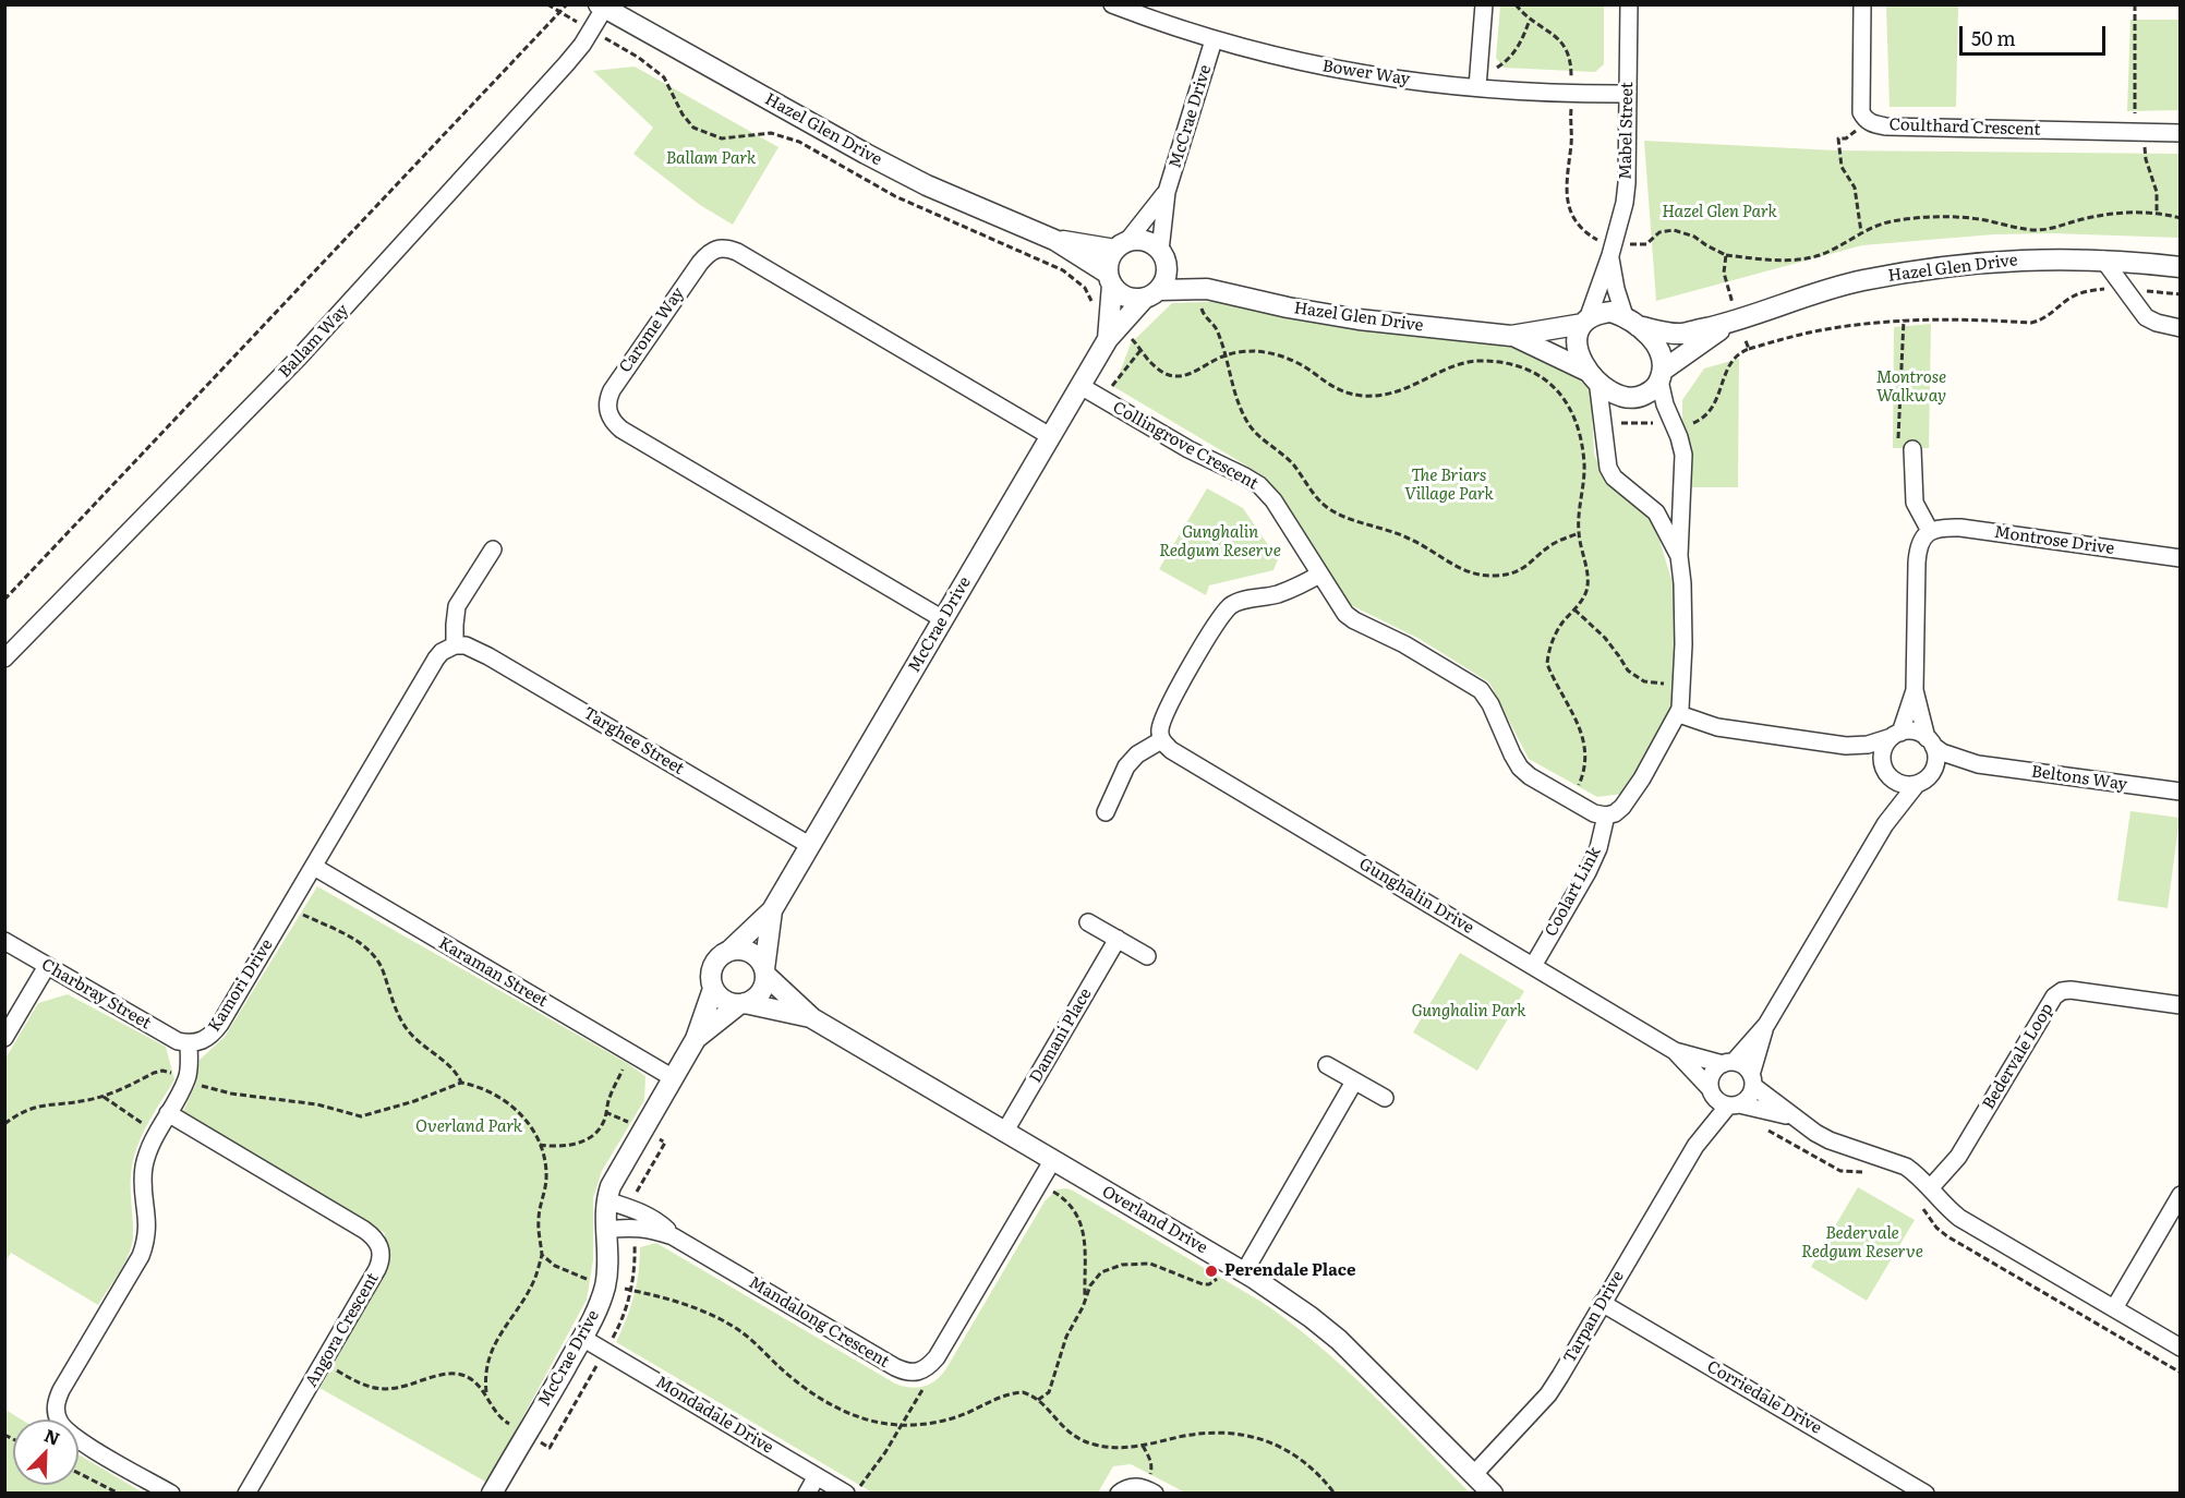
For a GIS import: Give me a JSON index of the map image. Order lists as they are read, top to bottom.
{
  "streets": {
    "street": [
      "Bower Way",
      "McCrae Drive",
      "Coulthard Crescent",
      "Hazel Glen Drive",
      "Mabel Street",
      "Carome Way",
      "Ballam Way",
      "Collingrove Crescent",
      "Montrose Drive",
      "Targhee Street",
      "Beltons Way",
      "Coolart Link",
      "Gunghalin Drive",
      "Karaman Street",
      "Kamori Drive",
      "Charbray Street",
      "Damani Place",
      "Bedervale Loop",
      "Overland Drive",
      "Tarpan Drive",
      "Mandalong Crescent",
      "Angora Crescent",
      "Corriedale Drive",
      "Mondadale Drive"
    ]
  },
  "crossings": [
    ["Bower Way", "McCrae Drive"],
    ["Bower Way", "Mabel Street"],
    ["McCrae Drive", "Hazel Glen Drive"],
    ["McCrae Drive", "Carome Way"],
    ["McCrae Drive", "Collingrove Crescent"],
    ["McCrae Drive", "Targhee Street"],
    ["McCrae Drive", "Karaman Street"],
    ["McCrae Drive", "Overland Drive"],
    ["McCrae Drive", "Mandalong Crescent"],
    ["McCrae Drive", "Mondadale Drive"],
    ["Hazel Glen Drive", "Mabel Street"],
    ["Hazel Glen Drive", "Ballam Way"],
    ["Collingrove Crescent", "Coolart Link"],
    ["Targhee Street", "Kamori Drive"],
    ["Coolart Link", "Gunghalin Drive"],
    ["Gunghalin Drive", "Tarpan Drive"],
    ["Karaman Street", "Kamori Drive"],
    ["Kamori Drive", "Charbray Street"],
    ["Damani Place", "Overland Drive"],
    ["Overland Drive", "Tarpan Drive"],
    ["Tarpan Drive", "Corriedale Drive"]
  ],
  "parks": [
    "Ballam Park",
    "Hazel Glen Park",
    "Montrose Walkway",
    "The Briars Village Park",
    "Gunghalin Redgum Reserve",
    "Gunghalin Park",
    "Overland Park",
    "Bedervale Redgum Reserve"
  ],
  "places": ["Perendale Place"],
  "scale_bar": "50 m",
  "north": "top right"
}
